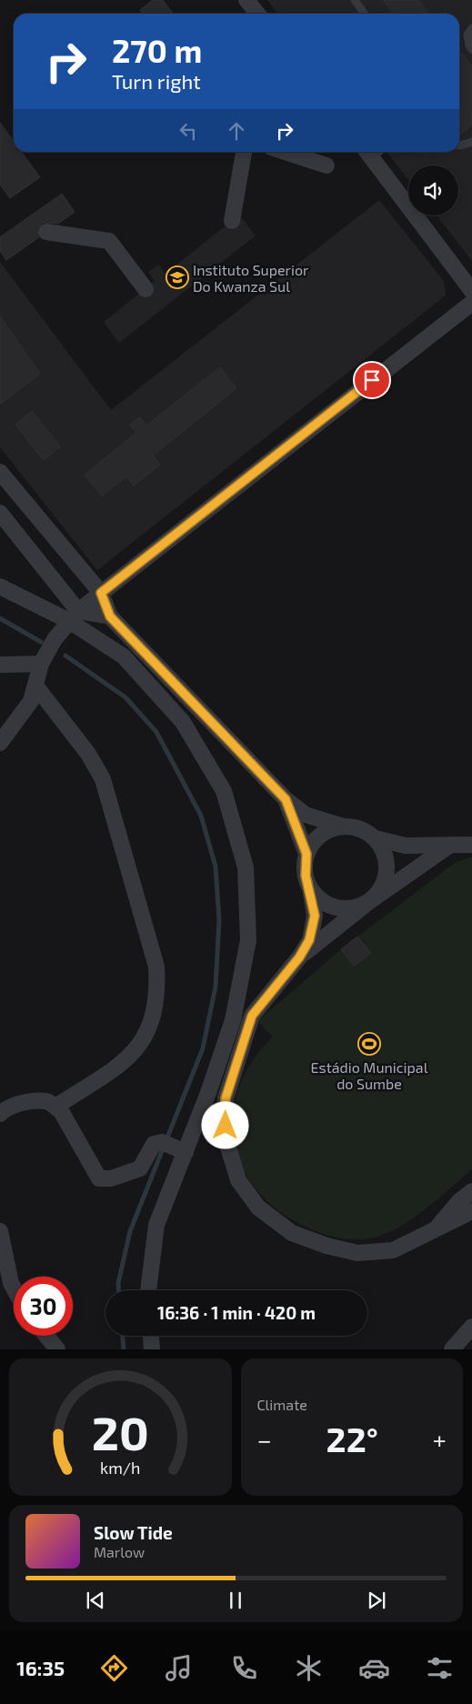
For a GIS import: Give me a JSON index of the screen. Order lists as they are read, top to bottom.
{
  "places": {
    "school or university": ["Instituto Superior Do Kwanza Sul"],
    "sports": ["Estádio Municipal do Sumbe"]
  },
  "page": {
    "turn": ["270 m", "Turn right"],
    "limit": "30",
    "trip": "16:36 · 1 min · 420 m",
    "tile": "Climate",
    "heat": ["−", "22°", "+"],
    "song": ["Slow Tide", "Marlow"],
    "tabs": "16:35",
    "gauge": ["20", "km/h"]
  }
}
